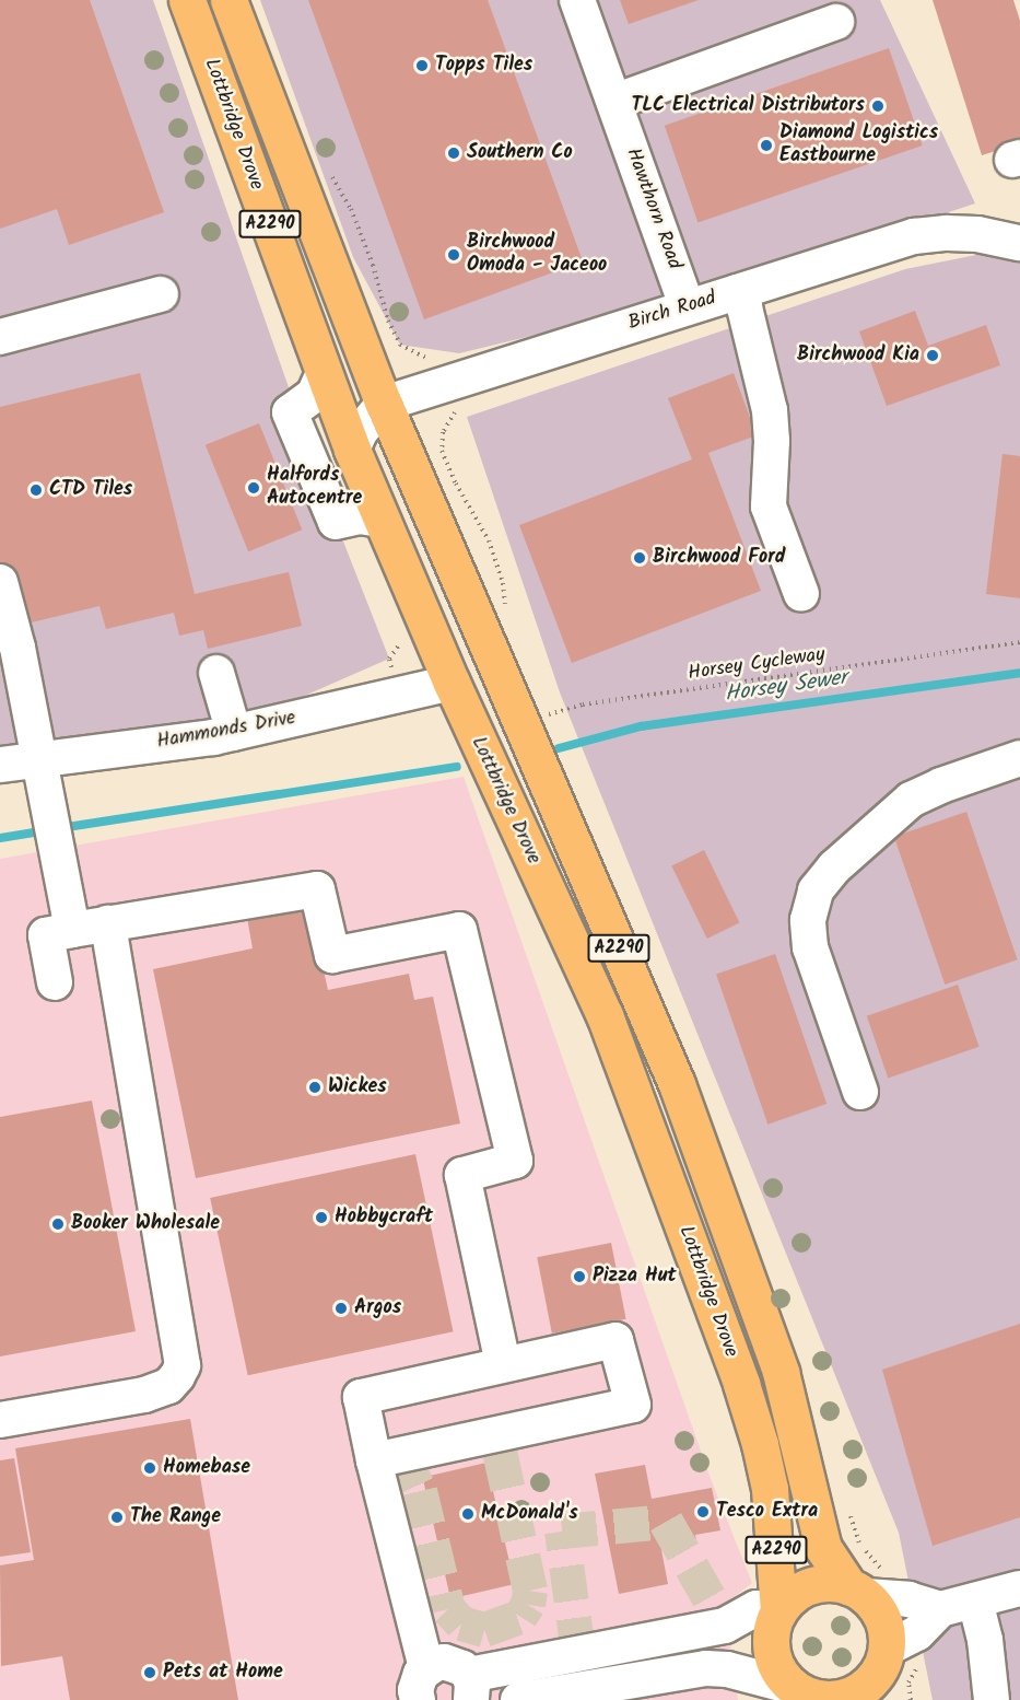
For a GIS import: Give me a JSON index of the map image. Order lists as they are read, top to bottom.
{
  "streets": {
    "main road": ["Lottbridge Drove", "A2290"],
    "street": ["Hawthorn Road", "Birch Road", "Hammonds Drive"],
    "path": ["Horsey Cycleway"]
  },
  "crossings": [
    ["Lottbridge Drove", "Birch Road"],
    ["Lottbridge Drove", "Hammonds Drive"],
    ["Hawthorn Road", "Birch Road"]
  ],
  "water": ["Horsey Sewer"],
  "places": [
    "Topps Tiles",
    "TLC Electrical Distributors",
    "Diamond Logistics Eastbourne",
    "Southern Co",
    "Birchwood Omoda - Jaceoo",
    "Birchwood Kia",
    "Halfords Autocentre",
    "CTD Tiles",
    "Birchwood Ford",
    "Wickes",
    "Hobbycraft",
    "Booker Wholesale",
    "Pizza Hut",
    "Argos",
    "Homebase",
    "Tesco Extra",
    "McDonald's",
    "The Range",
    "Pets at Home"
  ]
}
